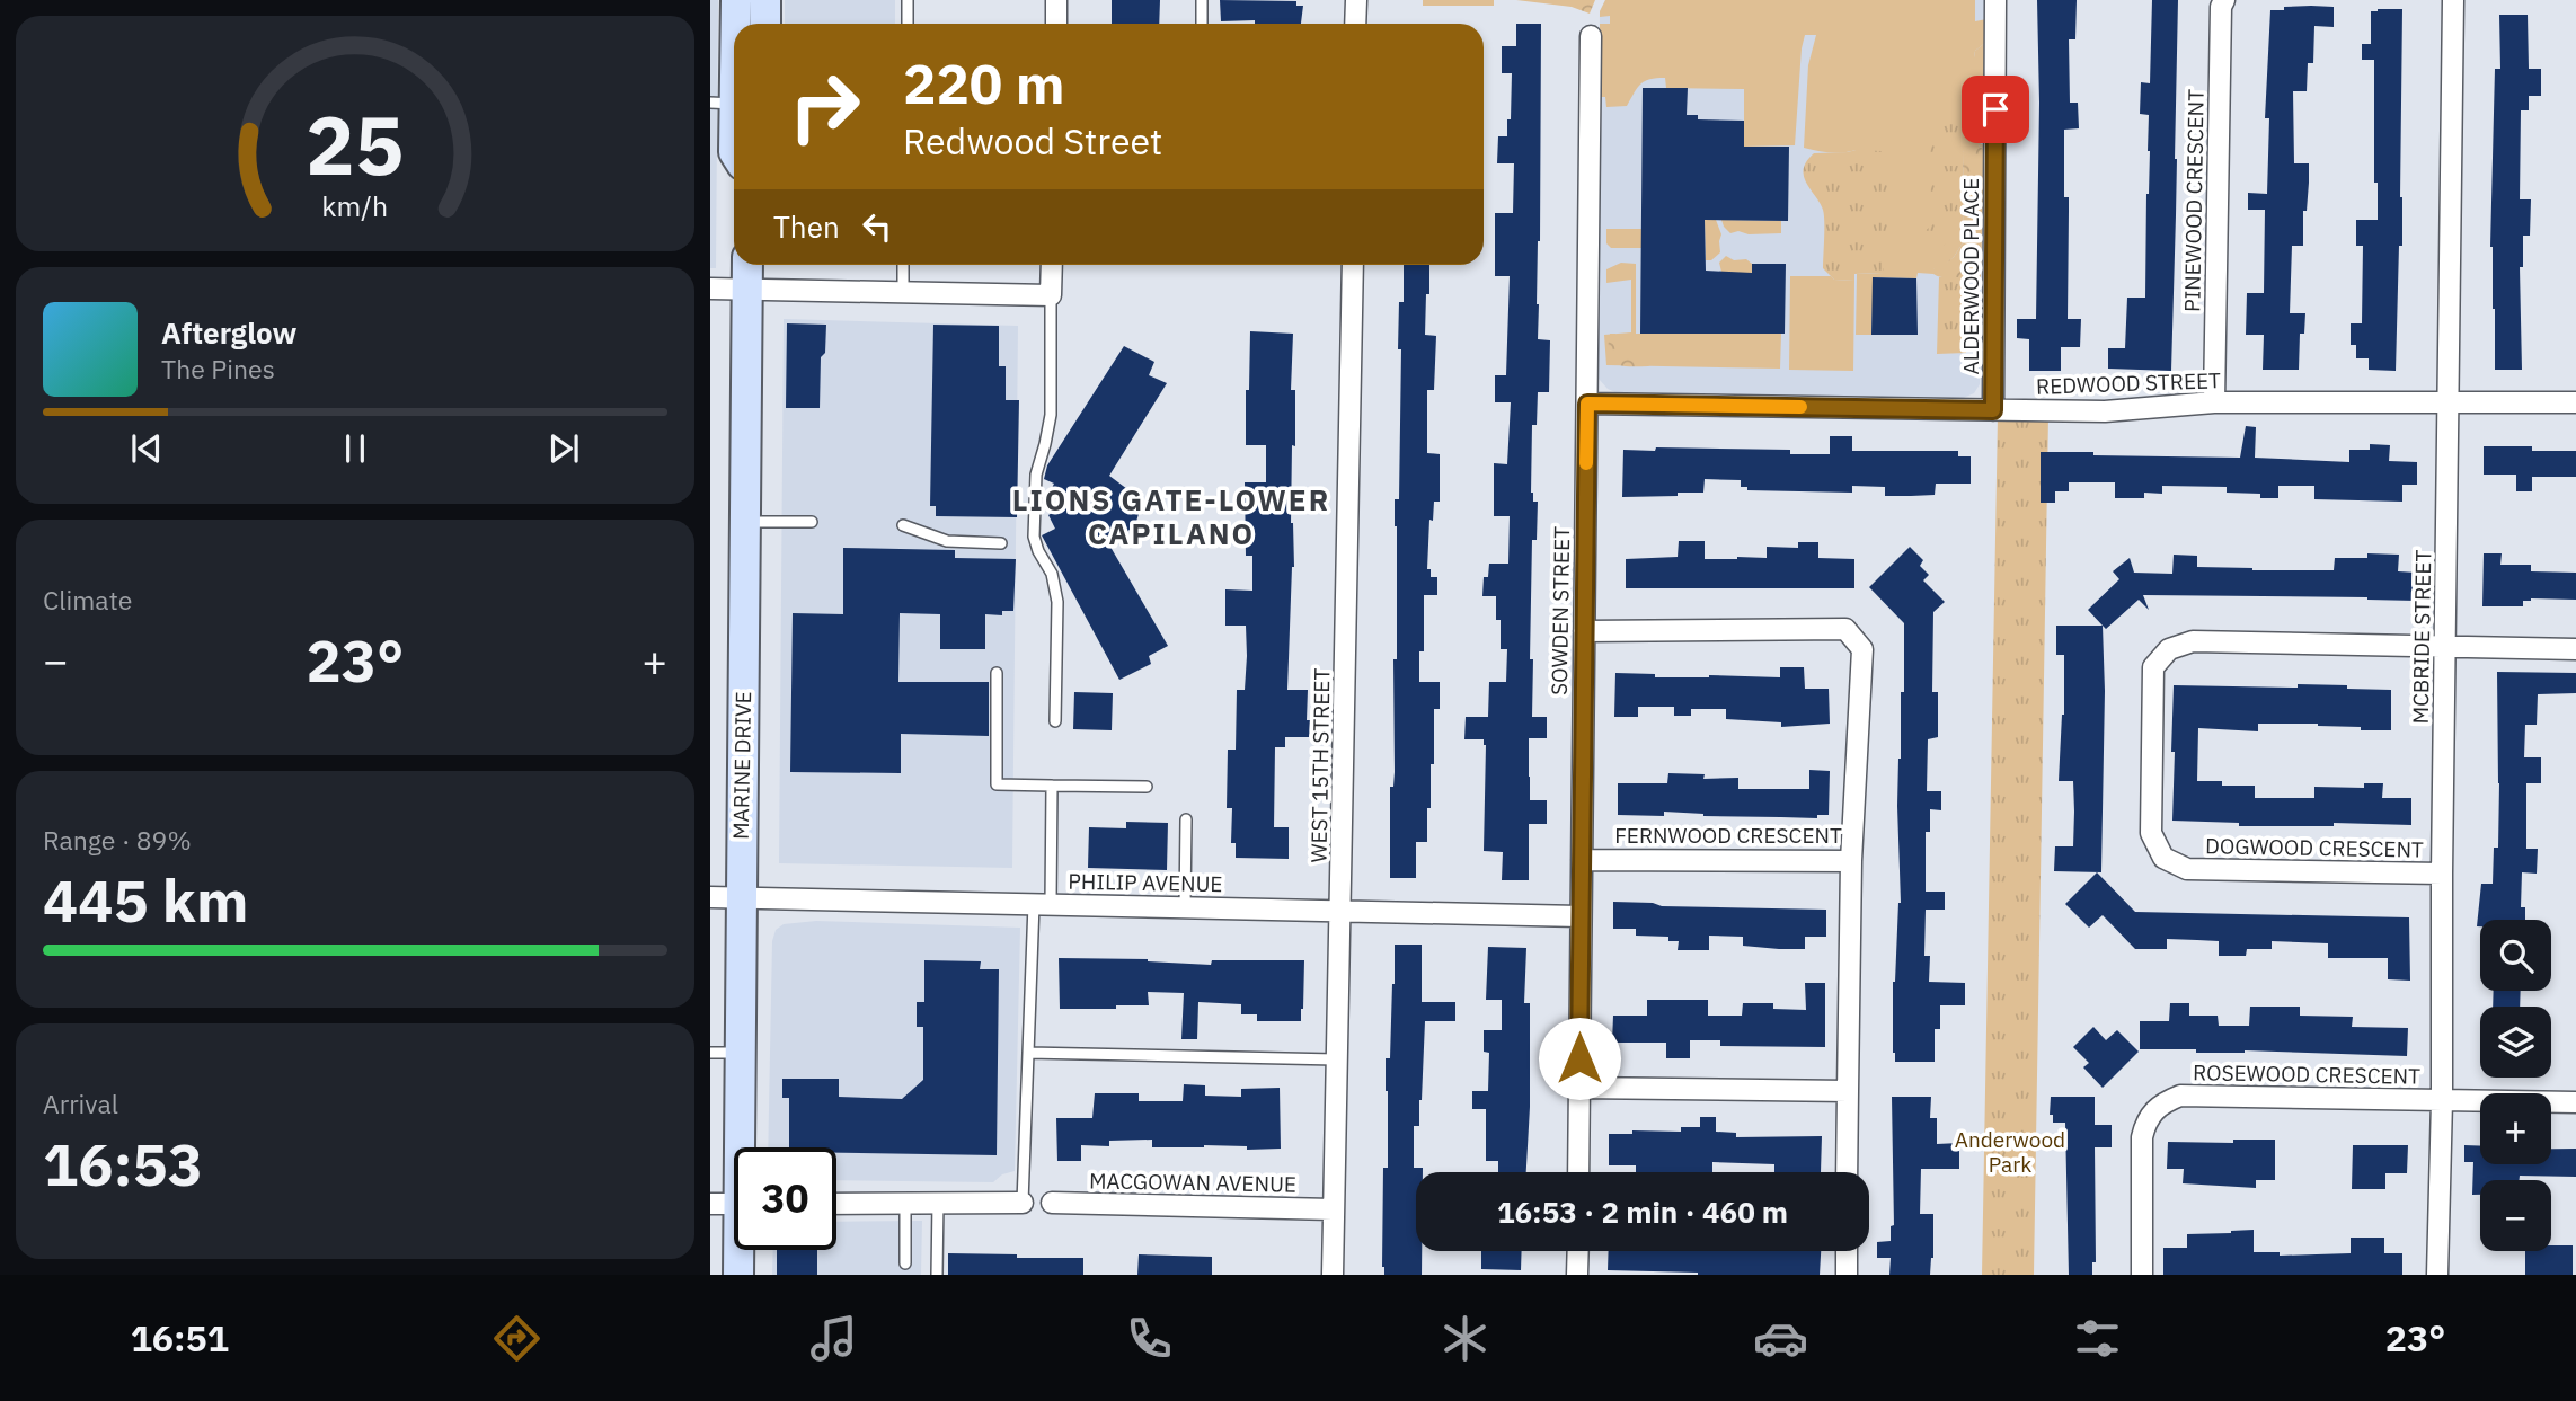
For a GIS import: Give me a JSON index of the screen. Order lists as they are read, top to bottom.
{
  "streets": {
    "main road": ["MARINE DRIVE"],
    "street": [
      "PINEWOOD CRESCENT",
      "ALDERWOOD PLACE",
      "REDWOOD STREET",
      "SOWDEN STREET",
      "MCBRIDE STREET",
      "WEST 15TH STREET",
      "FERNWOOD CRESCENT",
      "DOGWOOD CRESCENT",
      "PHILIP AVENUE",
      "ROSEWOOD CRESCENT",
      "MACGOWAN AVENUE"
    ]
  },
  "crossings": [
    ["PINEWOOD CRESCENT", "REDWOOD STREET"],
    ["ALDERWOOD PLACE", "REDWOOD STREET"],
    ["REDWOOD STREET", "SOWDEN STREET"],
    ["REDWOOD STREET", "MCBRIDE STREET"],
    ["SOWDEN STREET", "FERNWOOD CRESCENT"],
    ["SOWDEN STREET", "PHILIP AVENUE"],
    ["MCBRIDE STREET", "DOGWOOD CRESCENT"],
    ["MCBRIDE STREET", "ROSEWOOD CRESCENT"],
    ["MARINE DRIVE", "PHILIP AVENUE"],
    ["WEST 15TH STREET", "PHILIP AVENUE"],
    ["WEST 15TH STREET", "MACGOWAN AVENUE"]
  ],
  "districts": ["LIONS GATE-LOWER CAPILANO"],
  "parks": ["Anderwood Park"],
  "page": {
    "turn": ["220 m", "Redwood Street"],
    "then": "Then",
    "song": ["Afterglow", "The Pines"],
    "tile": [
      "Climate",
      ["Range · 89%", "445 km"],
      ["Arrival", "16:53"]
    ],
    "heat": ["−", "23°", "+"],
    "map_buttons": ["+", "−"],
    "limit": "30",
    "trip": "16:53 · 2 min · 460 m",
    "tabs": ["16:51", "23°"],
    "gauge": ["25", "km/h"]
  }
}
